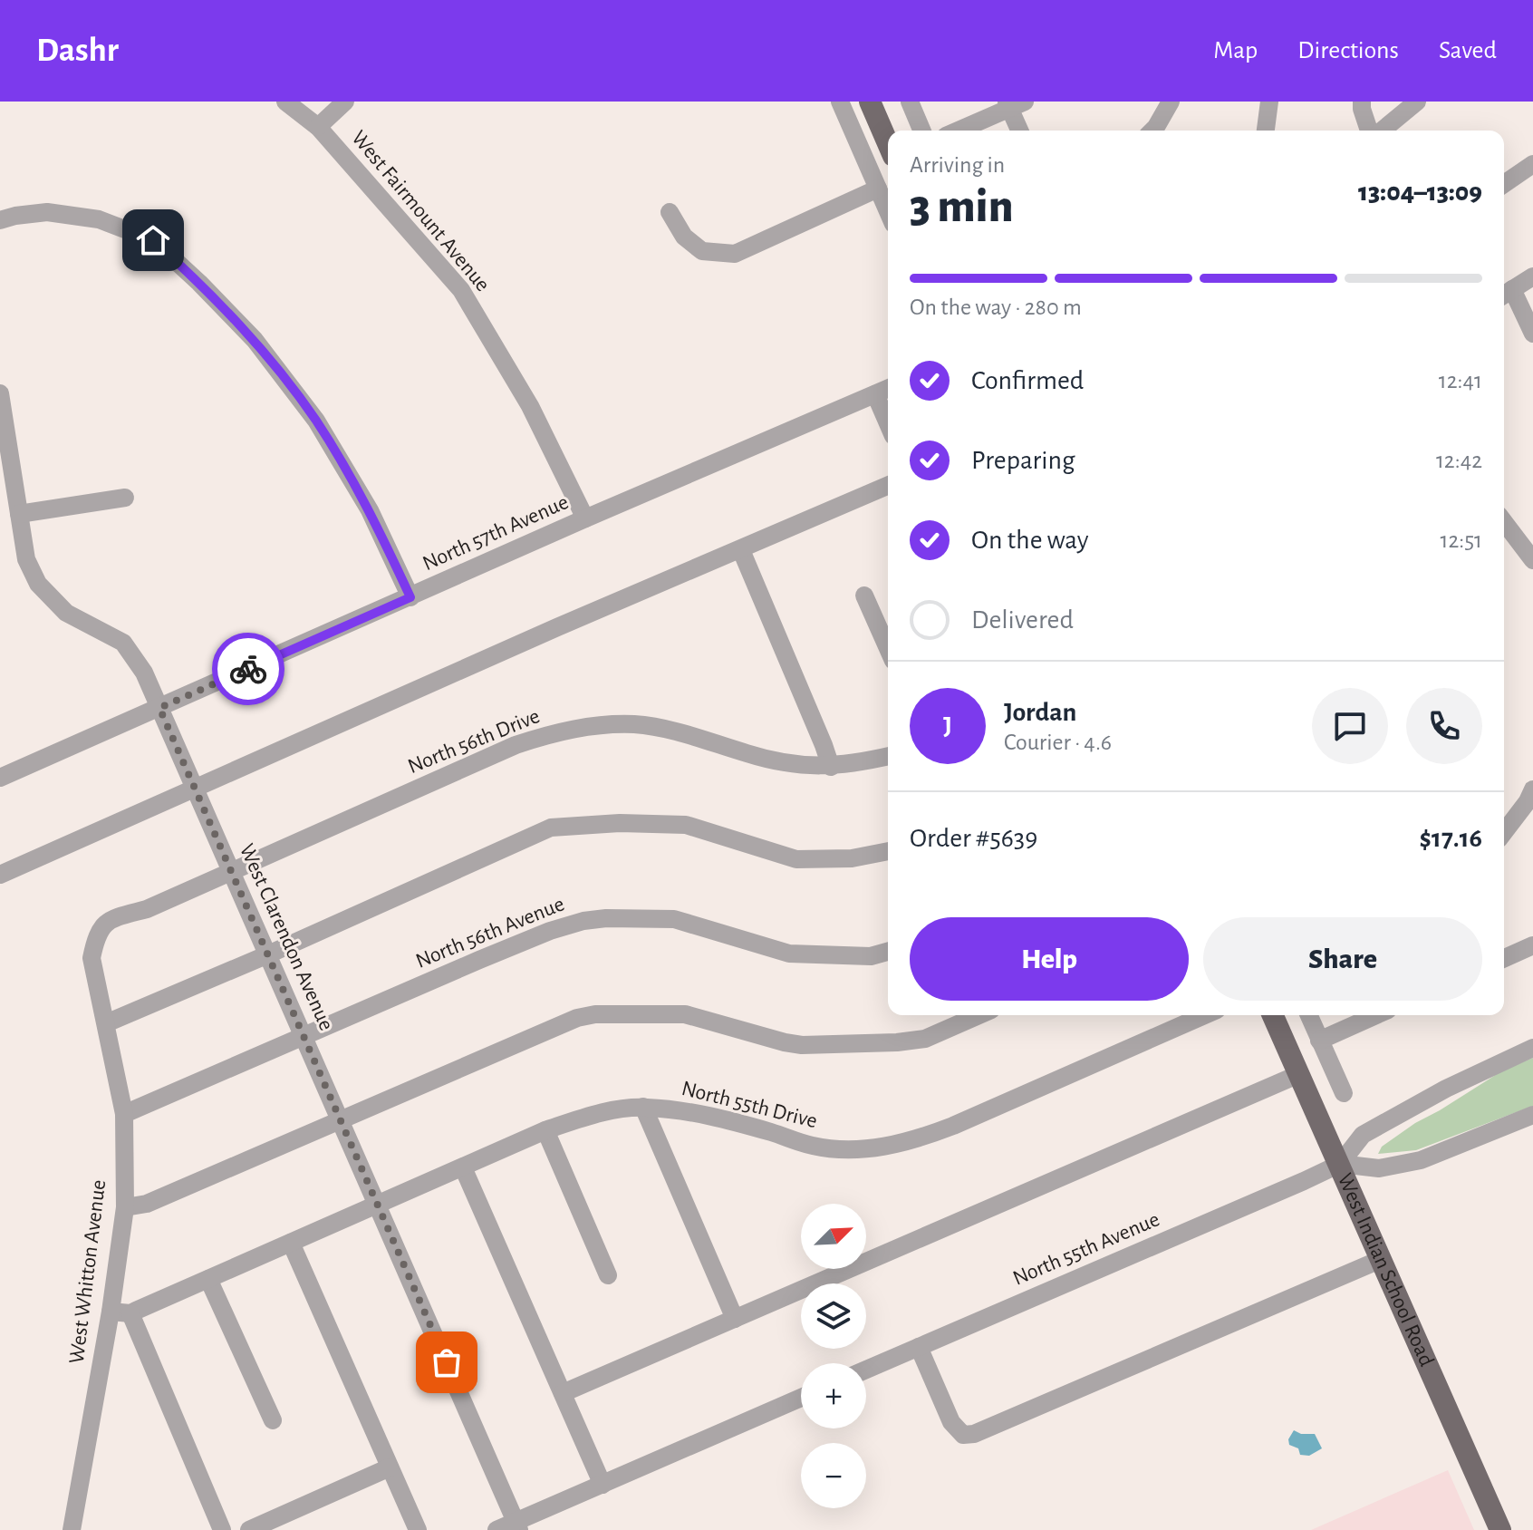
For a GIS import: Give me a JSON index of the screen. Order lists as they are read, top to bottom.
{
  "streets": {
    "main road": ["West Indian School Road"],
    "street": [
      "West Fairmount Avenue",
      "North 57th Avenue",
      "North 56th Drive",
      "North 56th Avenue",
      "West Clarendon Avenue",
      "North 55th Drive",
      "North 55th Avenue",
      "West Whitton Avenue"
    ]
  },
  "crossings": [
    ["West Fairmount Avenue", "North 57th Avenue"],
    ["North 57th Avenue", "West Clarendon Avenue"],
    ["North 56th Drive", "West Clarendon Avenue"],
    ["North 56th Drive", "West Whitton Avenue"],
    ["North 56th Avenue", "West Clarendon Avenue"],
    ["North 56th Avenue", "West Whitton Avenue"],
    ["West Clarendon Avenue", "North 55th Drive"],
    ["North 55th Drive", "West Whitton Avenue"],
    ["North 55th Avenue", "West Indian School Road"]
  ],
  "north": "top right",
  "page": {
    "header": "Dashr",
    "nav": ["Map", "Directions", "Saved"],
    "heading": ["3 min", "Arriving in", "13:04–13:09"],
    "panel": [
      "Jordan",
      "Courier · 4.6",
      "Order #5639",
      "$17.16"
    ],
    "bar": "On the way · 280 m",
    "list": [
      ["Confirmed", "12:41"],
      ["Preparing", "12:42"],
      ["On the way", "12:51"],
      "Delivered"
    ],
    "round": "J",
    "buttons": ["Help", "Share"],
    "map_buttons": ["+", "−"]
  }
}
